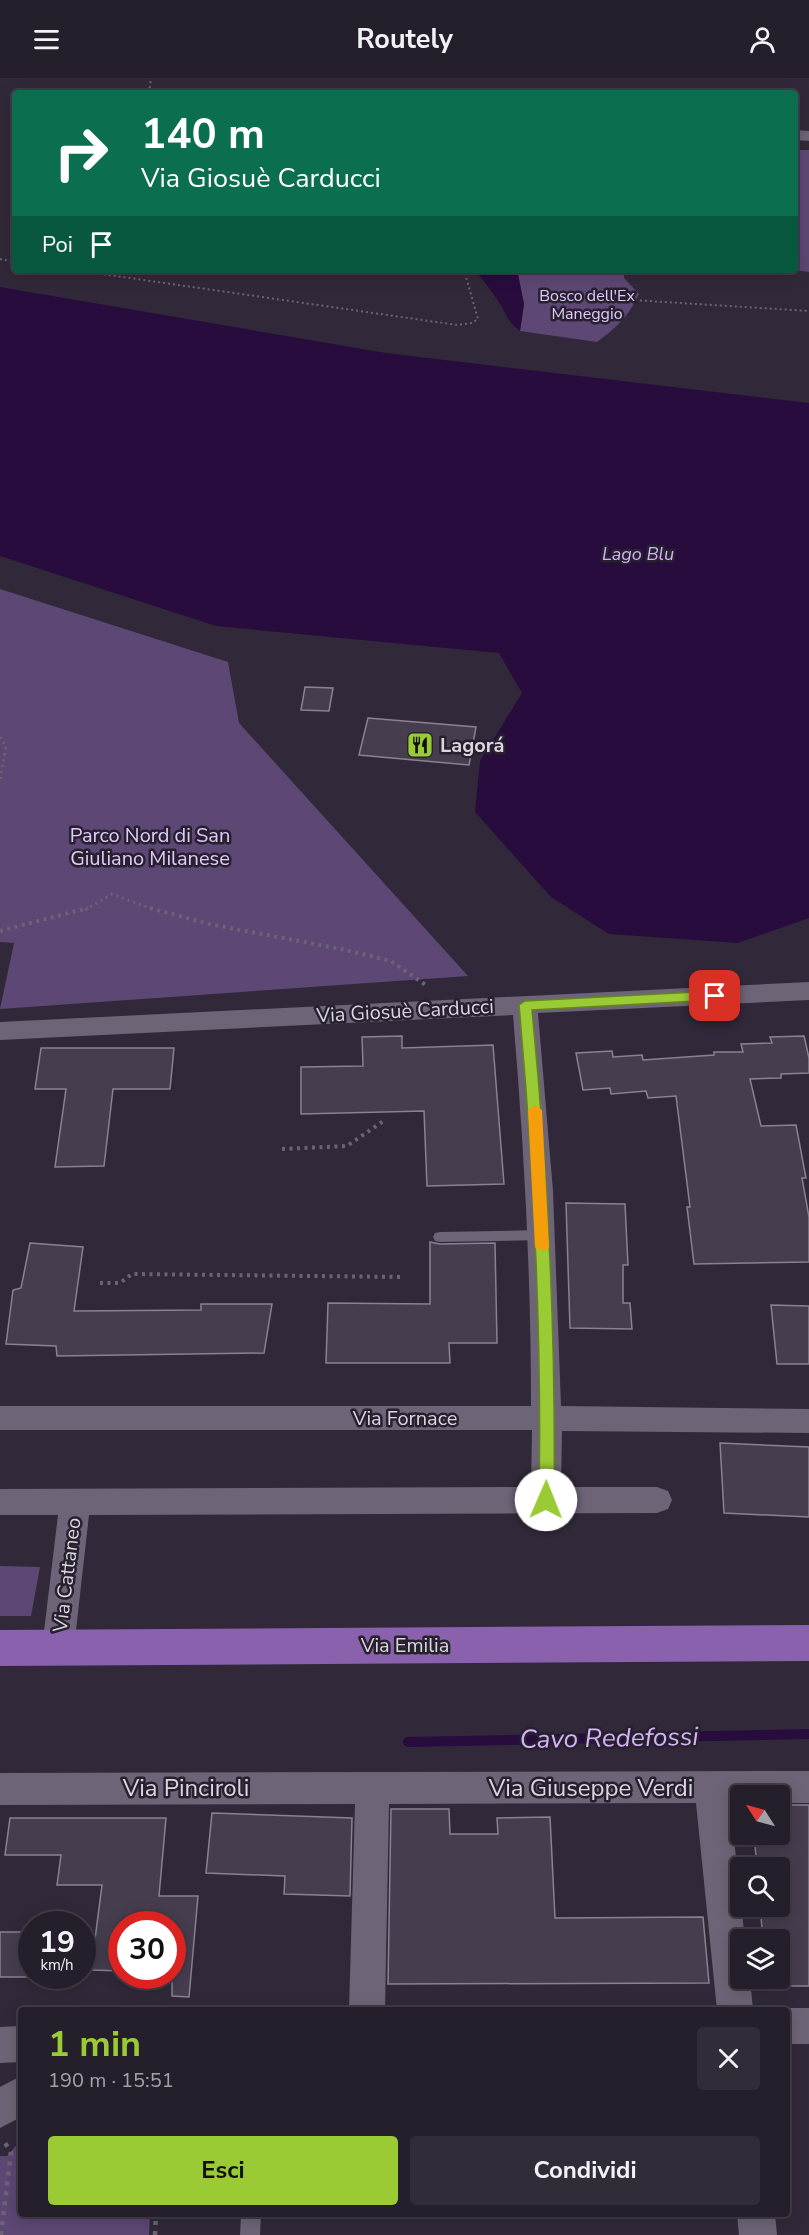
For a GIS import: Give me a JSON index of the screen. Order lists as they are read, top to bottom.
{
  "streets": {
    "main road": ["Via Emilia"],
    "street": [
      "Via Giosuè Carducci",
      "Via Fornace",
      "Via Cattaneo",
      "Via Pinciroli",
      "Via Giuseppe Verdi"
    ]
  },
  "crossings": [
    ["Via Cattaneo", "Via Emilia"],
    ["Via Pinciroli", "Via Giuseppe Verdi"]
  ],
  "water": ["Lago Blu", "Cavo Redefossi"],
  "parks": ["Bosco dell'Ex Maneggio", "Parco Nord di San Giuliano Milanese"],
  "places": {
    "restaurant": ["Lagorá"]
  },
  "north": "top left",
  "page": {
    "header": "Routely",
    "turn": ["140 m", "Via Giosuè Carducci"],
    "then": "Poi",
    "speed": "19 km/h",
    "limit": "30",
    "heading": ["1 min", "190 m · 15:51"],
    "buttons": ["Esci", "Condividi"]
  }
}
